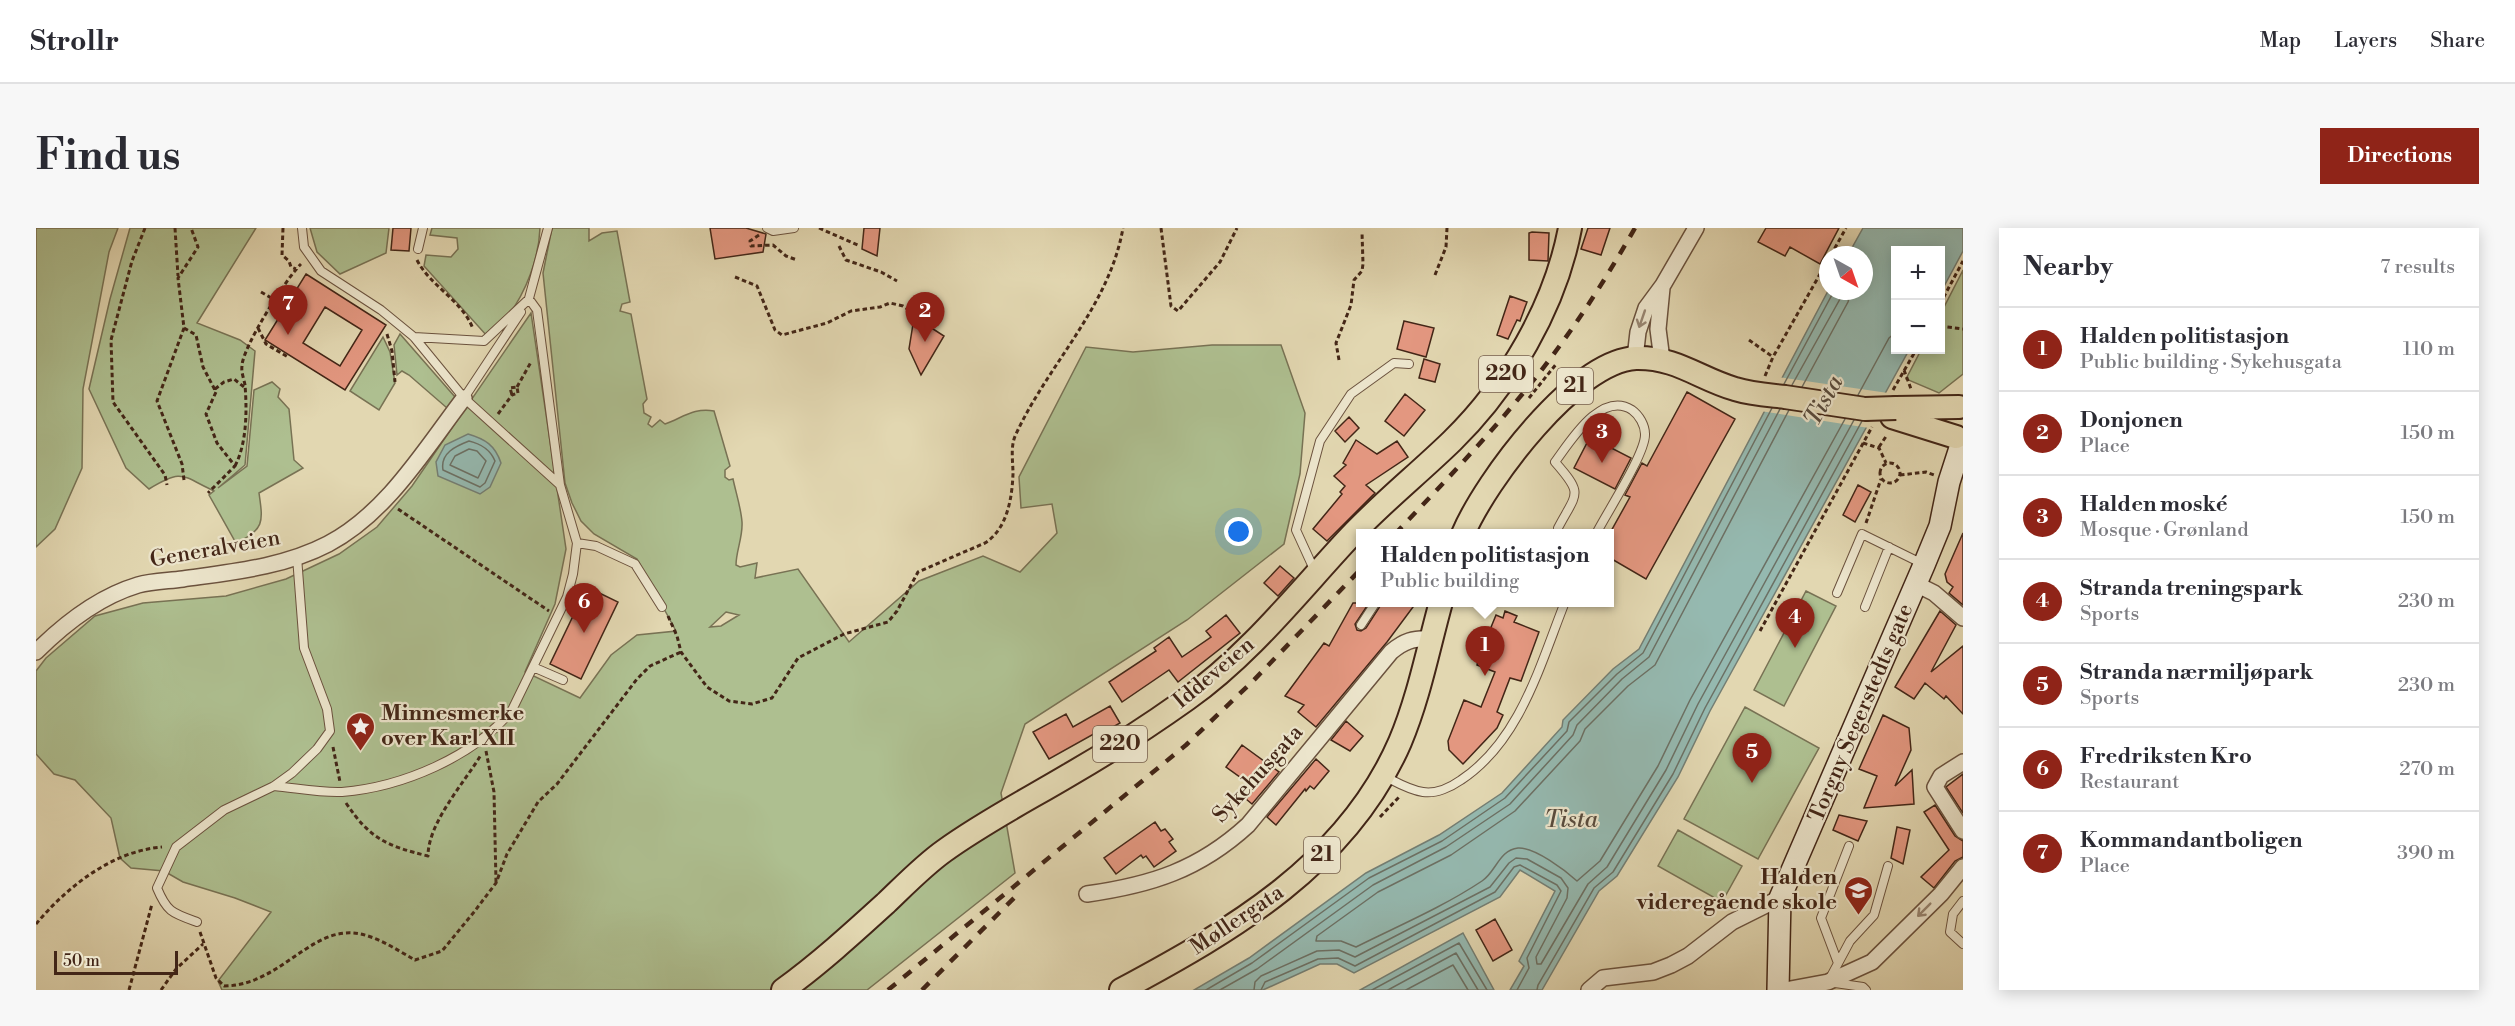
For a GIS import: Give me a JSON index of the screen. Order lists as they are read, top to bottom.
{
  "streets": {
    "main road": [
      "220",
      "21",
      "Iddeveien",
      "Møllergata"
    ],
    "street": ["Generalveien", "Torgny Segerstedts gate", "Sykehusgata"]
  },
  "crossings": [
    ["21", "Torgny Segerstedts gate"],
    ["21", "Sykehusgata"],
    ["21", "Møllergata"]
  ],
  "water": ["Tista"],
  "places": {
    "place": ["Minnesmerke over Karl XII"],
    "school or university": ["Halden videregående skole"]
  },
  "scale_bar": "50 m",
  "north": "bottom right",
  "page": {
    "header": "Strollr",
    "nav": ["Map", "Layers", "Share"],
    "buttons": "Directions",
    "title": "Find us",
    "heading": ["Nearby", "7 results"],
    "map_buttons": ["+", "−"],
    "pins": [
      "7",
      "2",
      "3",
      "6",
      "4",
      "1",
      "5"
    ],
    "list": [
      {
        "mark": "1",
        "name": "Halden politistasjon",
        "note": "Public building · Sykehusgata",
        "value": "110 m"
      },
      {
        "mark": "2",
        "name": "Donjonen",
        "note": "Place",
        "value": "150 m"
      },
      {
        "mark": "3",
        "name": "Halden moské",
        "note": "Mosque · Grønland",
        "value": "150 m"
      },
      {
        "mark": "4",
        "name": "Stranda treningspark",
        "note": "Sports",
        "value": "230 m"
      },
      {
        "mark": "5",
        "name": "Stranda nærmiljøpark",
        "note": "Sports",
        "value": "230 m"
      },
      {
        "mark": "6",
        "name": "Fredriksten Kro",
        "note": "Restaurant",
        "value": "270 m"
      },
      {
        "mark": "7",
        "name": "Kommandantboligen",
        "note": "Place",
        "value": "390 m"
      }
    ],
    "popup": ["Halden politistasjon", "Public building"],
    "scale": "50 m"
  }
}
